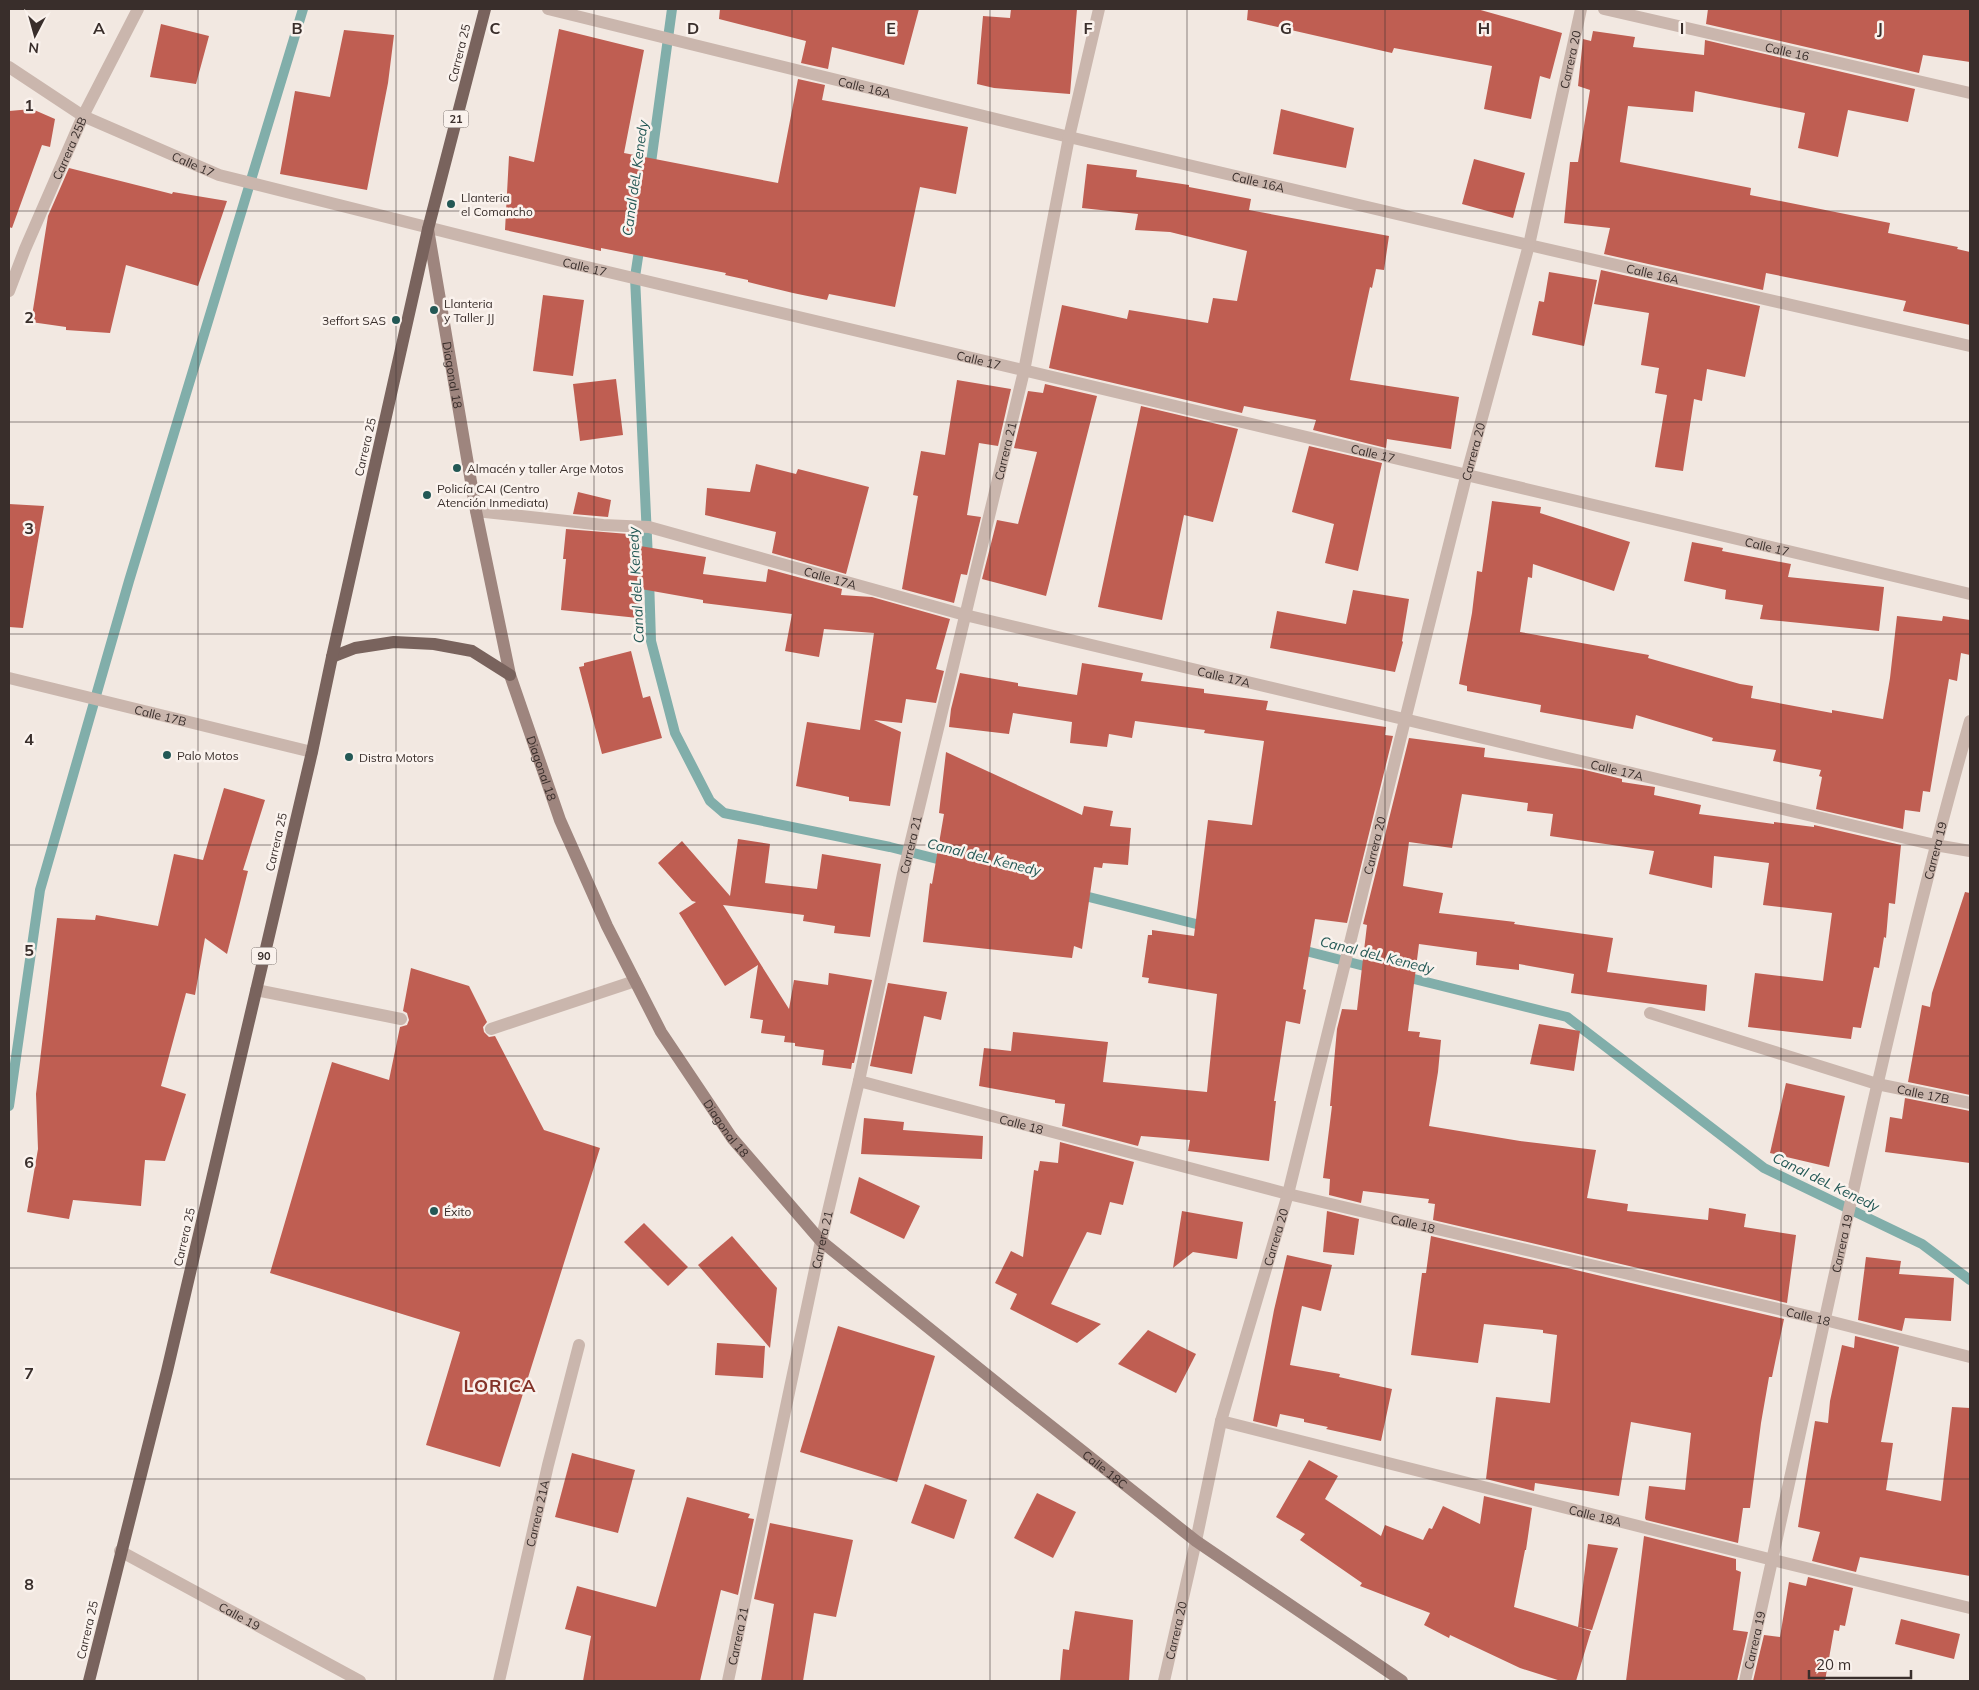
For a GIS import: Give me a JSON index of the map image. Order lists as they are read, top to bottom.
{
  "streets": {
    "main road": [
      "Carrera 25",
      "21",
      "Diagonal 18",
      "90",
      "Calle 18C"
    ],
    "street": [
      "Calle 16",
      "Carrera 20",
      "Calle 16A",
      "Carrera 25B",
      "Calle 17",
      "Carrera 21",
      "Calle 17A",
      "Calle 17B",
      "Carrera 19",
      "Calle 18",
      "Carrera 21A",
      "Calle 18A",
      "Calle 19"
    ]
  },
  "crossings": [
    ["Carrera 25", "Calle 17"],
    ["Carrera 25", "Diagonal 18"],
    ["Carrera 25", "Calle 17B"],
    ["Carrera 25", "Calle 19"],
    ["Carrera 20", "Calle 16A"],
    ["Carrera 20", "Calle 17"],
    ["Carrera 20", "Calle 17A"],
    ["Carrera 20", "Calle 18"],
    ["Carrera 20", "Calle 18C"],
    ["Carrera 20", "Calle 18A"],
    ["Calle 16A", "Carrera 21"],
    ["Carrera 25B", "Calle 17"],
    ["Calle 17", "Diagonal 18"],
    ["Calle 17", "Carrera 21"],
    ["Diagonal 18", "Carrera 21"],
    ["Diagonal 18", "Calle 17A"],
    ["Diagonal 18", "Calle 18C"],
    ["Carrera 21", "Calle 17A"],
    ["Carrera 21", "Calle 18"],
    ["Carrera 21", "Calle 18C"],
    ["Calle 17A", "Carrera 19"],
    ["Calle 17B", "Carrera 19"],
    ["Carrera 19", "Calle 18"],
    ["Carrera 19", "Calle 18A"]
  ],
  "districts": ["LORICA"],
  "water": ["Canal deL Kenedy"],
  "places": [
    "Llanteria el Comancho",
    "Llanteria y Taller JJ",
    "3effort SAS",
    "Almacén y taller Arge Motos",
    "Policía CAI (Centro Atención Inmediata)",
    "Palo Motos",
    "Distra Motors",
    "Éxito"
  ],
  "scale_bar": "20 m",
  "north": "bottom",
  "grid": {
    "columns": [
      "A",
      "B",
      "C",
      "D",
      "E",
      "F",
      "G",
      "H",
      "I",
      "J"
    ],
    "rows": [
      "1",
      "2",
      "3",
      "4",
      "5",
      "6",
      "7",
      "8"
    ]
  }
}
